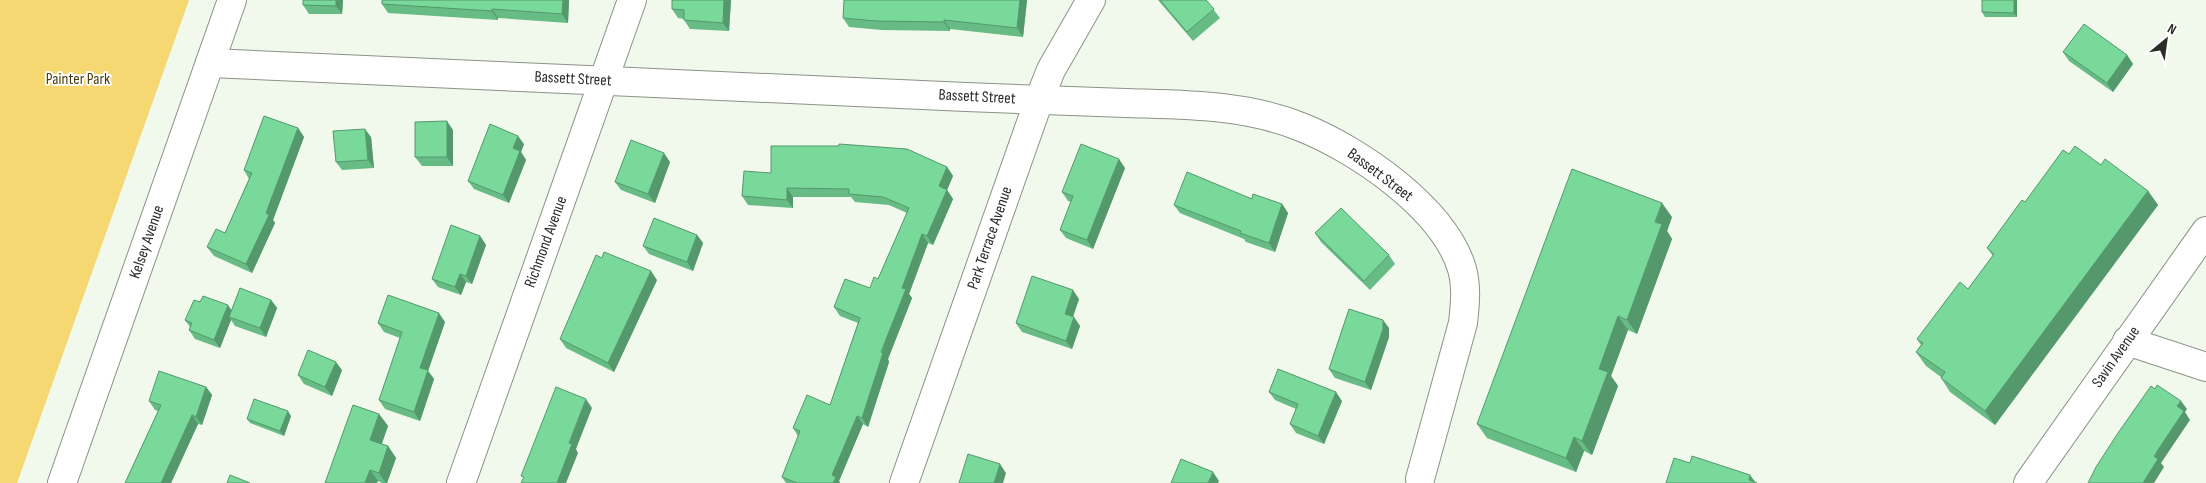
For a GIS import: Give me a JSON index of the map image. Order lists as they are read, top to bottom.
{
  "streets": {
    "street": [
      "Bassett Street",
      "Park Terrace Avenue",
      "Kelsey Avenue",
      "Richmond Avenue",
      "Savin Avenue"
    ]
  },
  "crossings": [
    ["Bassett Street", "Park Terrace Avenue"],
    ["Bassett Street", "Kelsey Avenue"],
    ["Bassett Street", "Richmond Avenue"]
  ],
  "parks": ["Painter Park"],
  "north": "top right"
}
